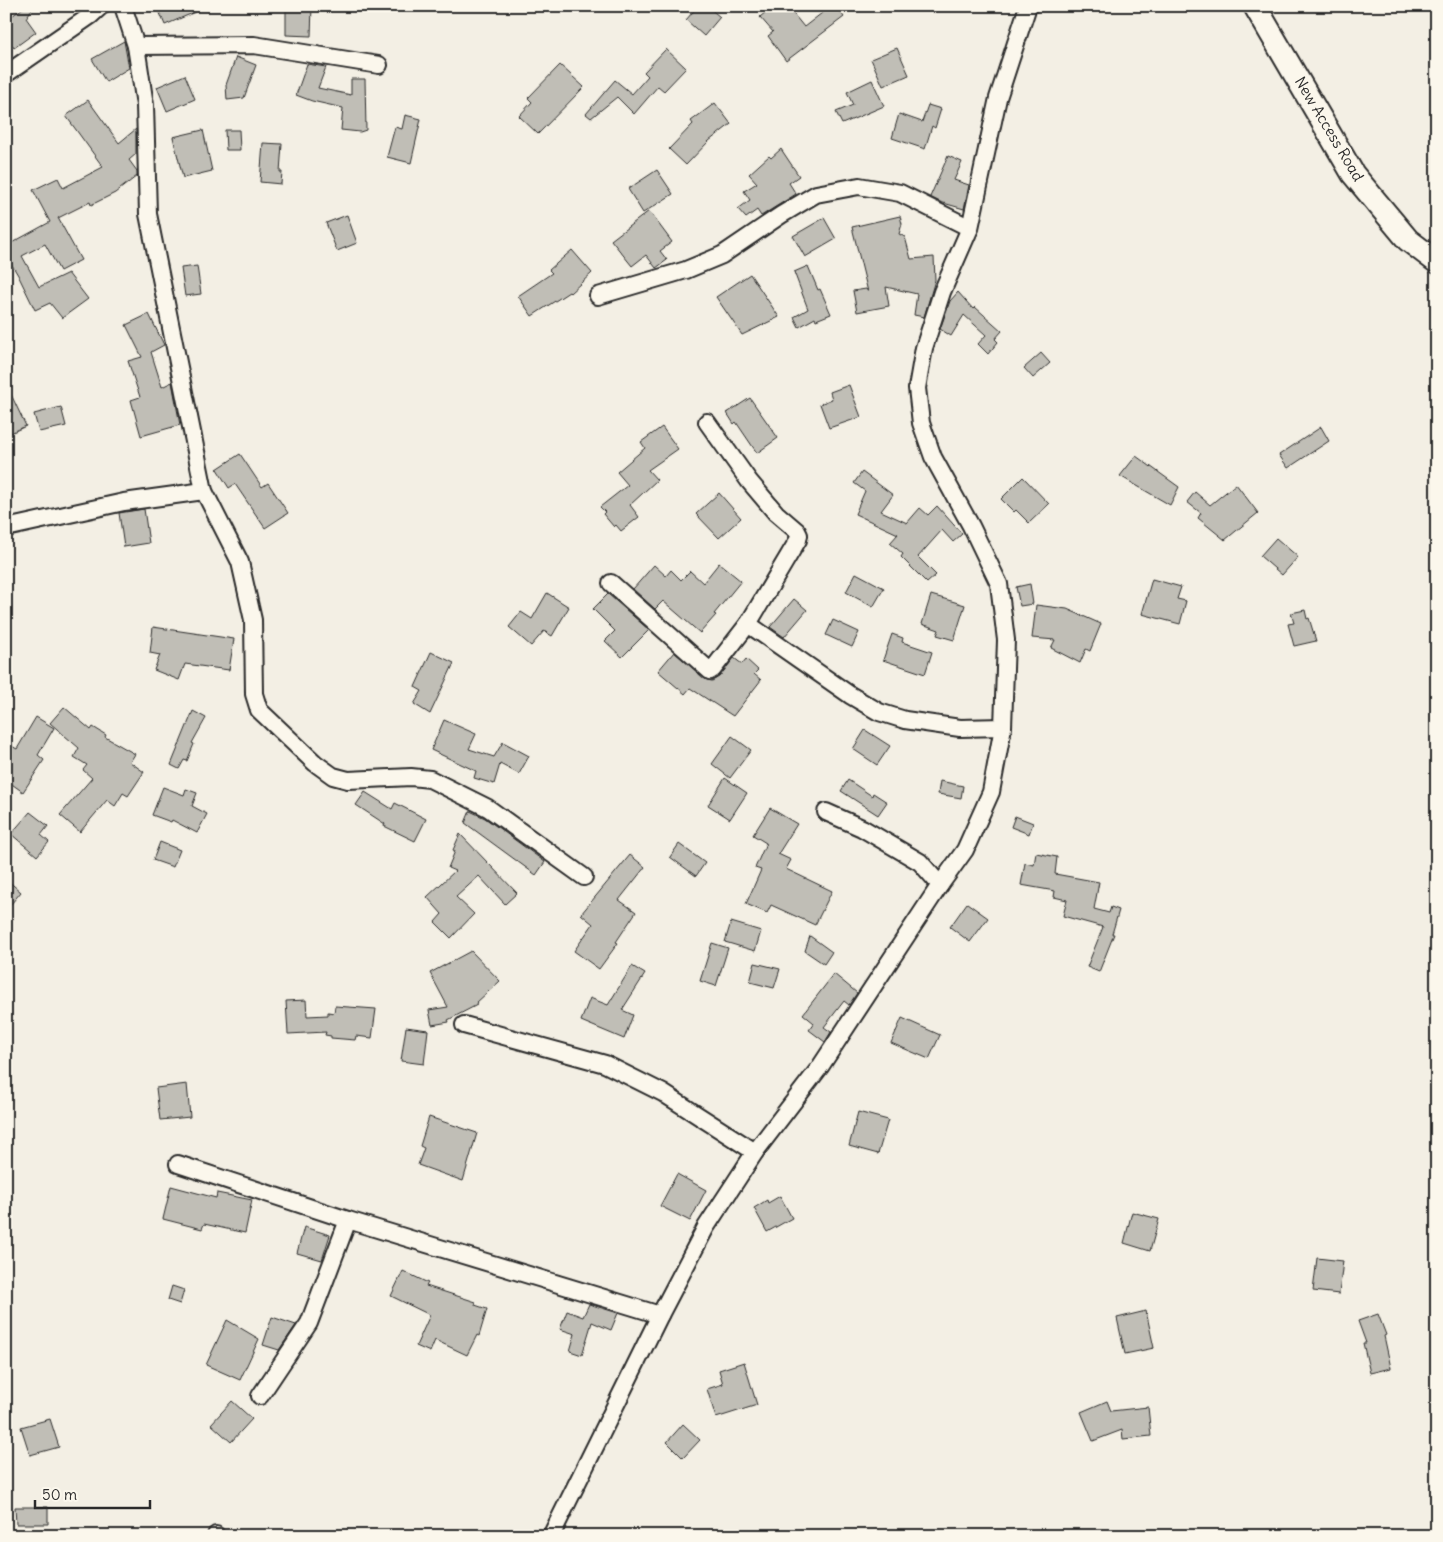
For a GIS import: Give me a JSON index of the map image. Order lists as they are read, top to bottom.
{
  "streets": {
    "main road": ["New Access Road"]
  },
  "scale_bar": "50 m"
}
